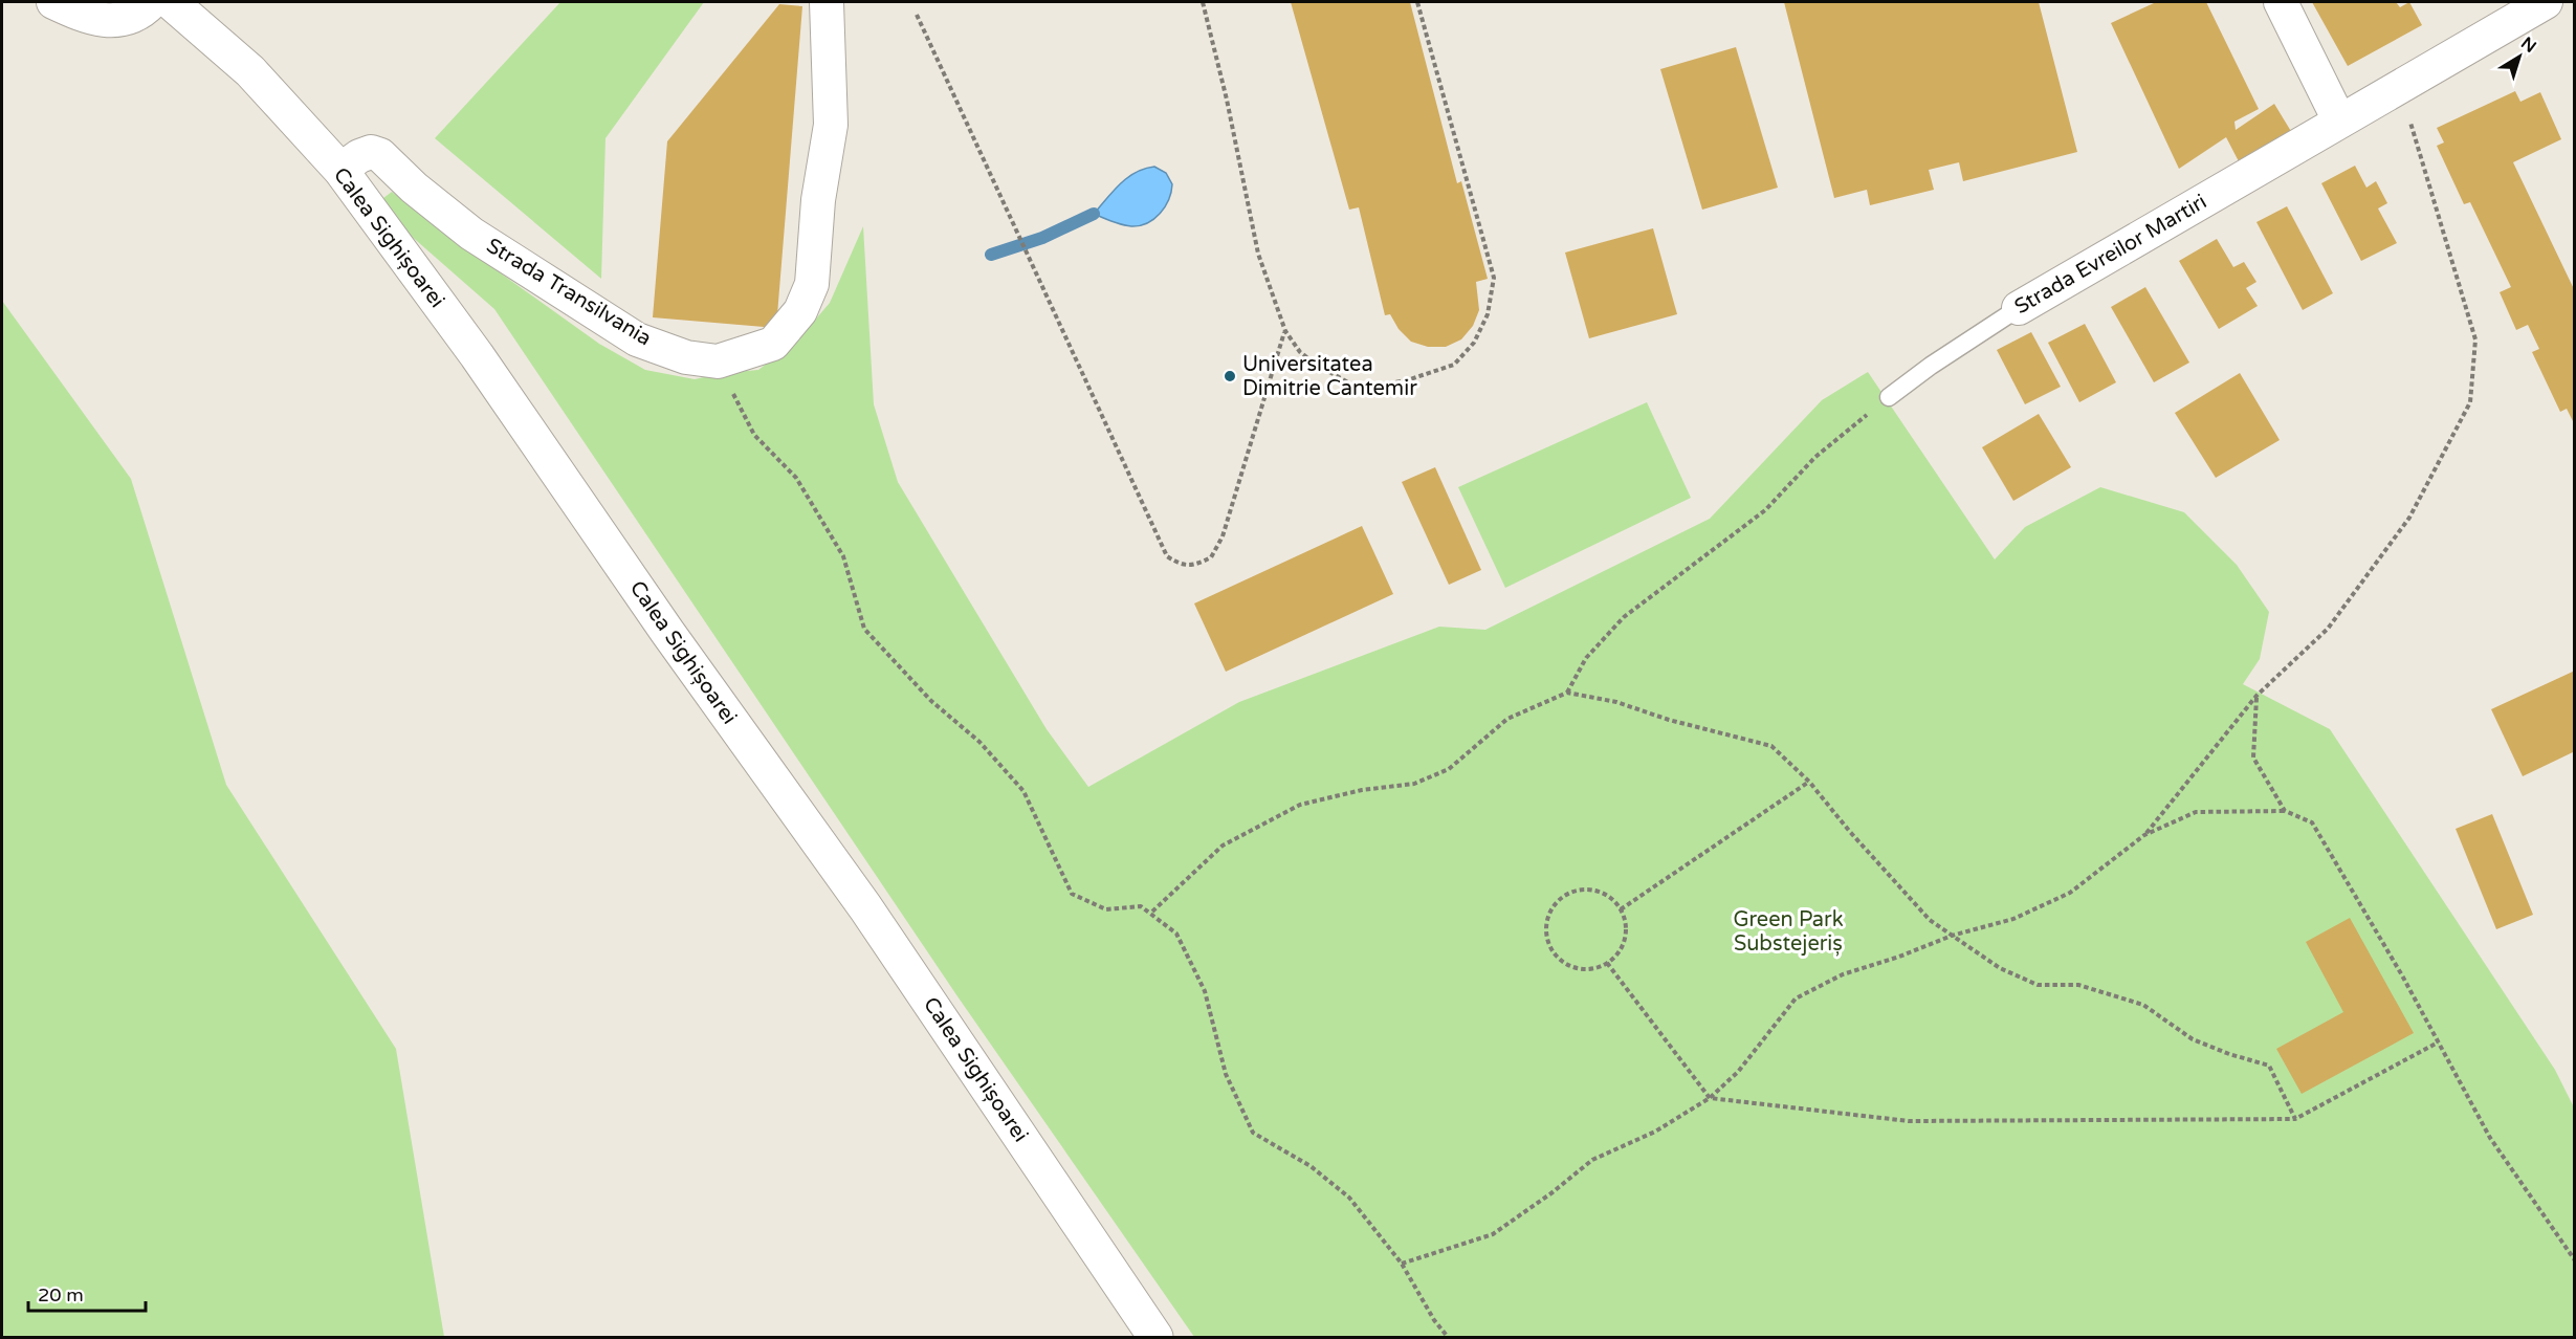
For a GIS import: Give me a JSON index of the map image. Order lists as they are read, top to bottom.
{
  "streets": {
    "main road": ["Calea Sighișoarei"],
    "street": ["Strada Evreilor Martiri", "Strada Transilvania"]
  },
  "crossings": [
    ["Calea Sighișoarei", "Strada Transilvania"]
  ],
  "parks": ["Green Park Substejeriș"],
  "places": ["Universitatea Dimitrie Cantemir"],
  "scale_bar": "20 m",
  "north": "top right"
}
